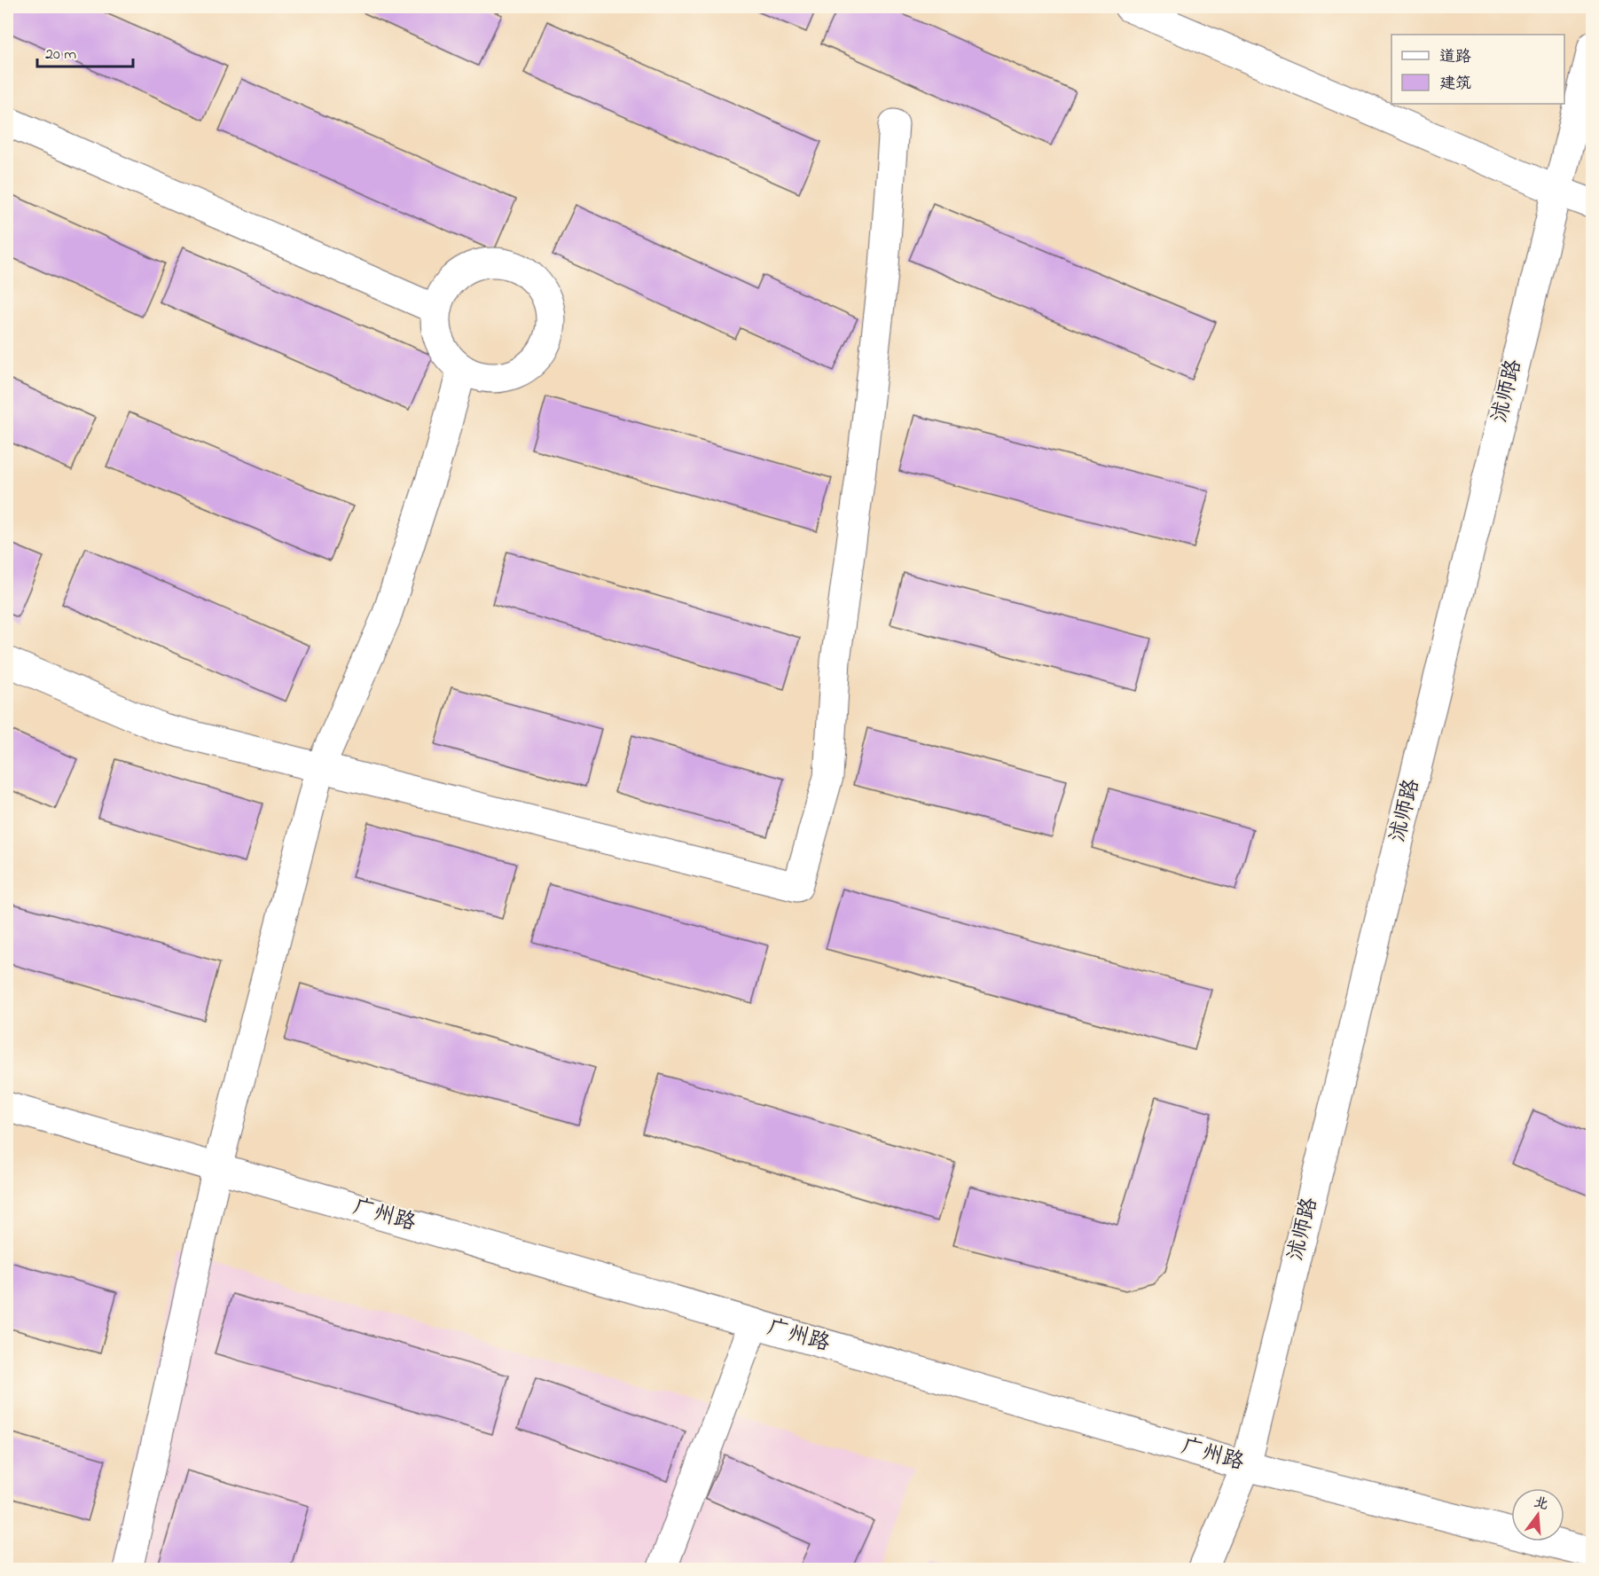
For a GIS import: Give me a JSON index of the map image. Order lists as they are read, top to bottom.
{
  "streets": {
    "street": ["沭师路", "广州路"]
  },
  "crossings": [
    ["沭师路", "广州路"]
  ],
  "legend": ["道路", "建筑"],
  "scale_bar": "20 m",
  "north": "top"
}
